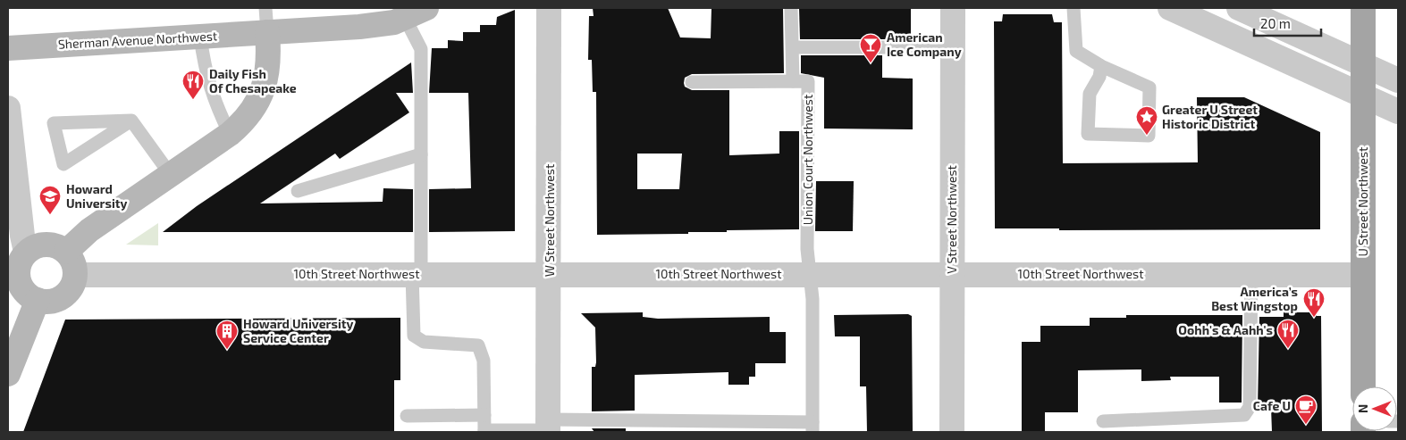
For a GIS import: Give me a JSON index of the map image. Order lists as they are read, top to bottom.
{
  "streets": {
    "main road": ["Sherman Avenue Northwest", "U Street Northwest"],
    "street": ["V Street Northwest", "W Street Northwest", "10th Street Northwest"],
    "lane": ["Union Court Northwest"]
  },
  "crossings": [
    ["Union Court Northwest", "10th Street Northwest"],
    ["U Street Northwest", "10th Street Northwest"],
    ["V Street Northwest", "10th Street Northwest"],
    ["W Street Northwest", "10th Street Northwest"]
  ],
  "places": {
    "bar": ["American Ice Company"],
    "restaurant": ["Daily Fish Of Chesapeake", "America’s Best Wingstop", "Oohh's & Aahh's"],
    "place": ["Greater U Street Historic District"],
    "school or university": ["Howard University"],
    "building": ["Howard University Service Center"],
    "cafe": ["Cafe U"]
  },
  "scale_bar": "20 m",
  "north": "left"
}
